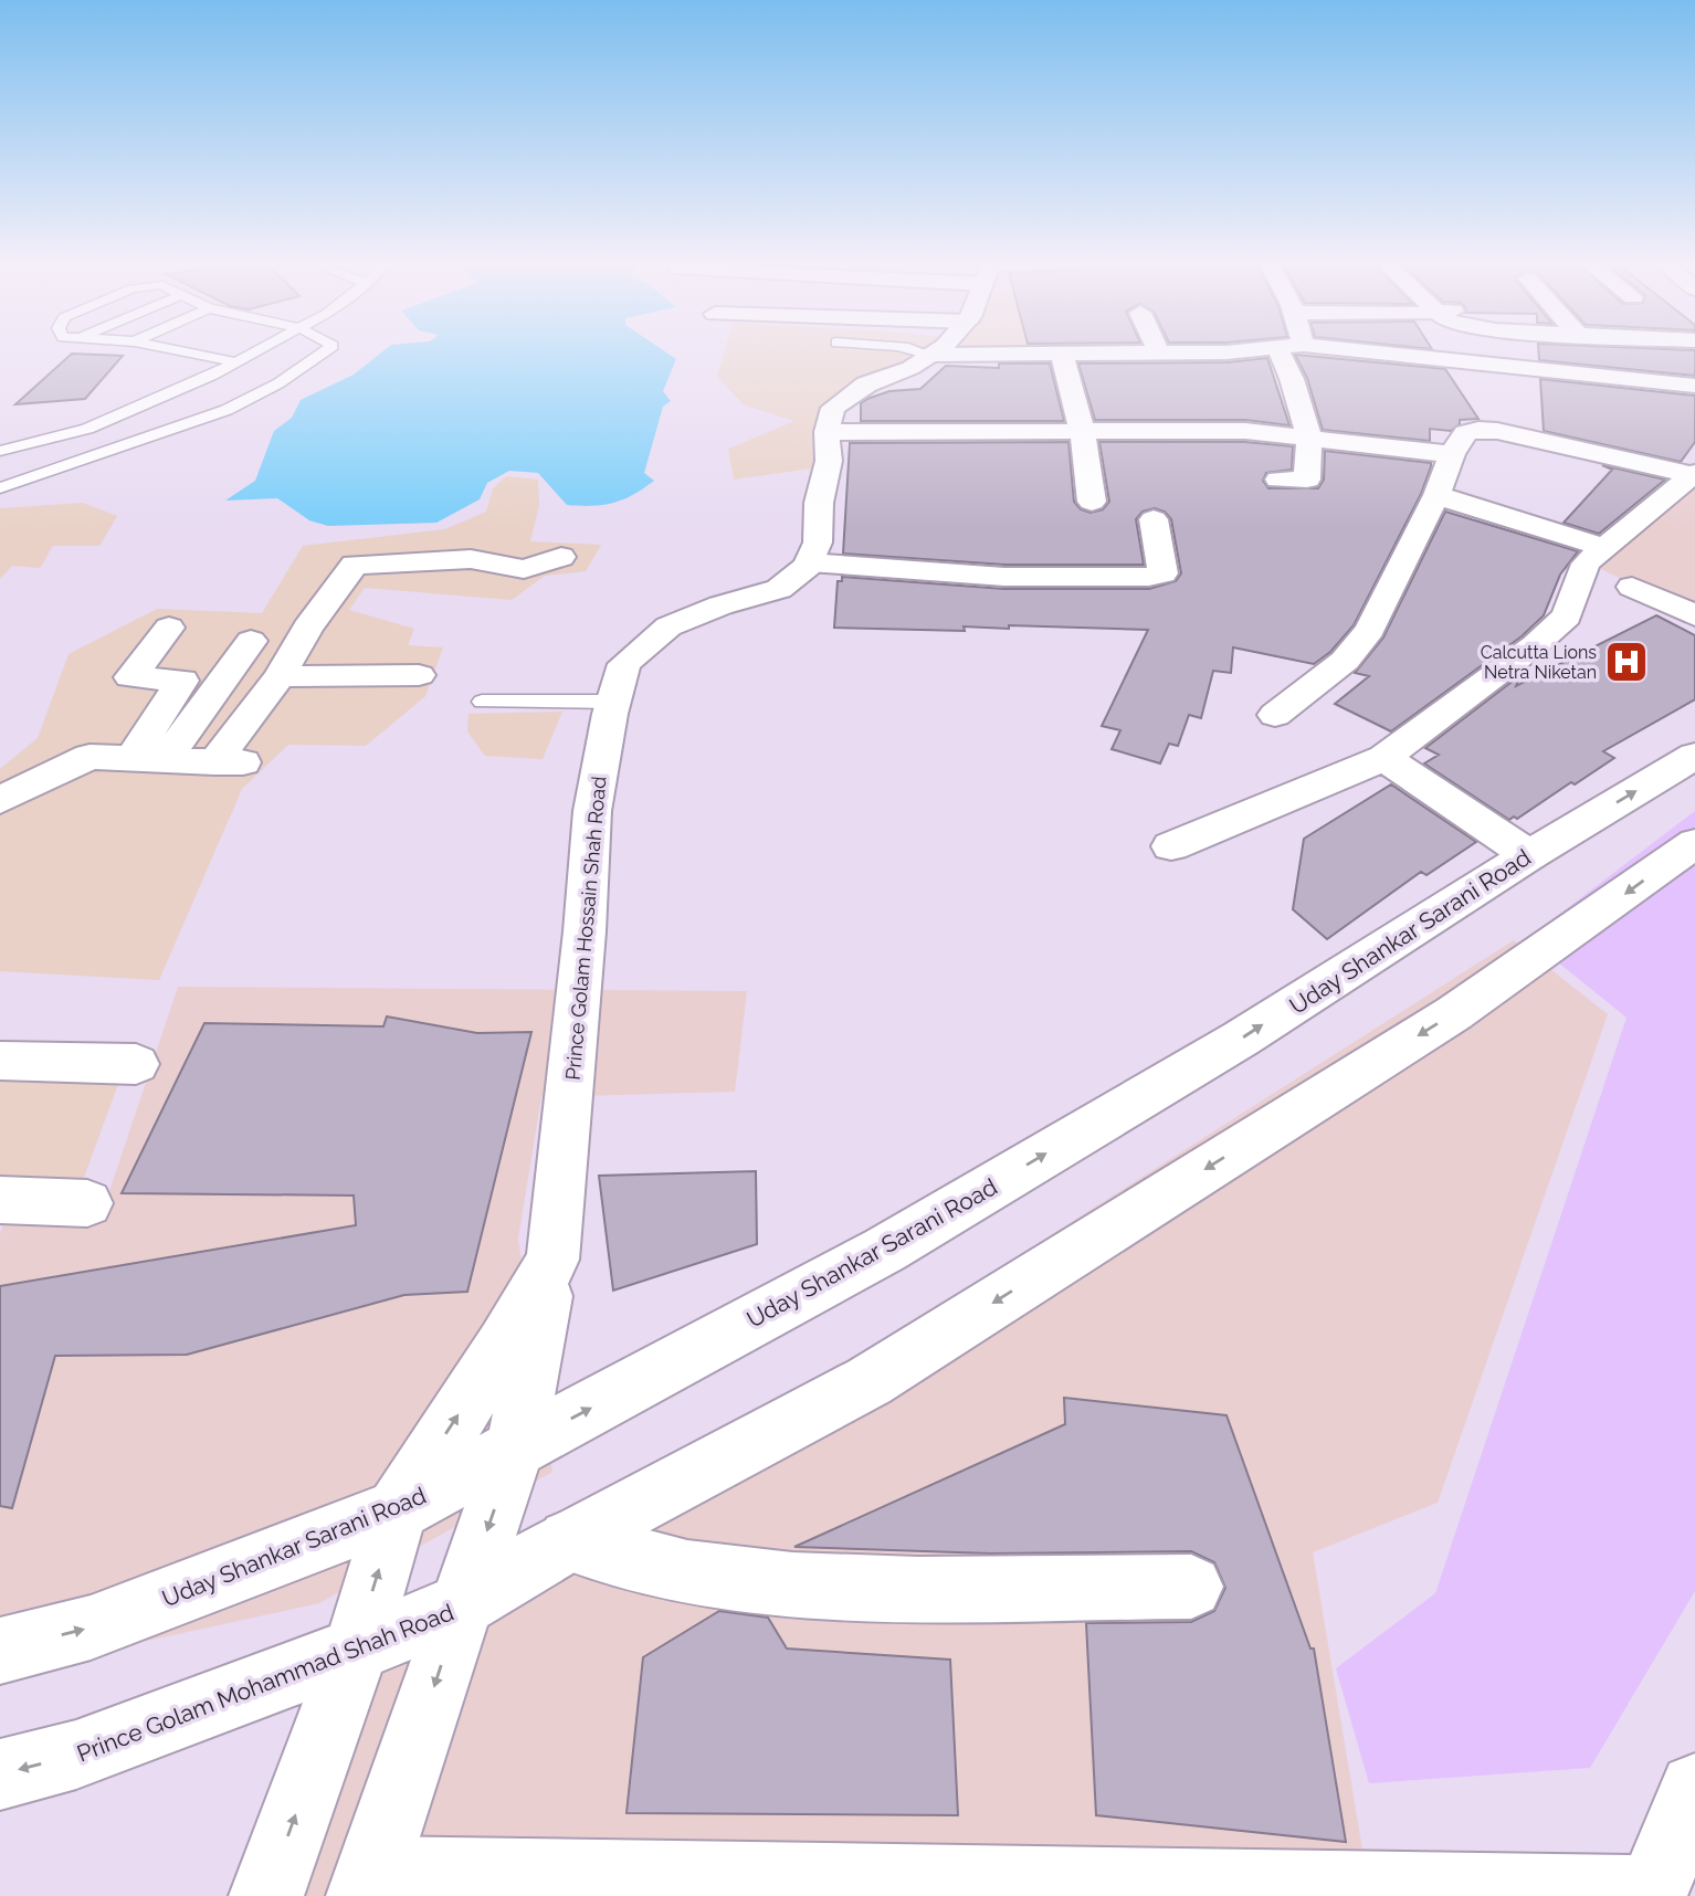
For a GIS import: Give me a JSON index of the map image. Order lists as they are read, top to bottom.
{
  "streets": {
    "street": ["Prince Golam Hossain Shah Road", "Uday Shankar Sarani Road", "Prince Golam Mohammad Shah Road"]
  },
  "crossings": [
    ["Prince Golam Hossain Shah Road", "Uday Shankar Sarani Road"],
    ["Prince Golam Hossain Shah Road", "Prince Golam Mohammad Shah Road"]
  ],
  "one_way": ["Prince Golam Mohammad Shah Road"],
  "places": {
    "hospital": ["Calcutta Lions Netra Niketan"]
  }
}
